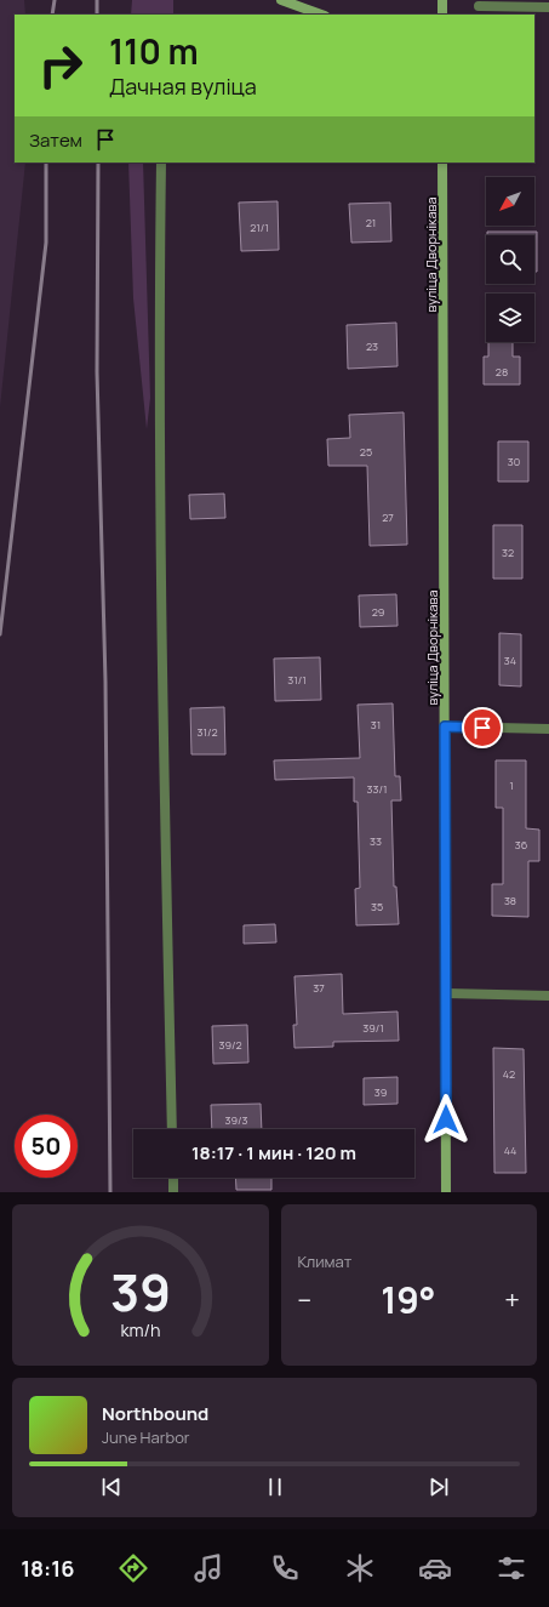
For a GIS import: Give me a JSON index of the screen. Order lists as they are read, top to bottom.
{
  "streets": {
    "main road": ["вуліца Дворнікава"]
  },
  "house_numbers": [
    "21",
    "21/1",
    "23",
    "28",
    "25",
    "30",
    "27",
    "32",
    "29",
    "34",
    "31/1",
    "31",
    "31/2",
    "1",
    "33/1",
    "33",
    "36",
    "38",
    "35",
    "37",
    "39/1",
    "39/2",
    "42",
    "39",
    "39/3",
    "44"
  ],
  "north": "bottom left",
  "page": {
    "turn": ["110 m", "Дачная вуліца"],
    "then": "Затем",
    "limit": "50",
    "trip": "18:17 · 1 мин · 120 m",
    "tile": "Климат",
    "heat": ["−", "19°", "+"],
    "song": ["Northbound", "June Harbor"],
    "tabs": "18:16",
    "gauge": ["39", "km/h"]
  }
}
